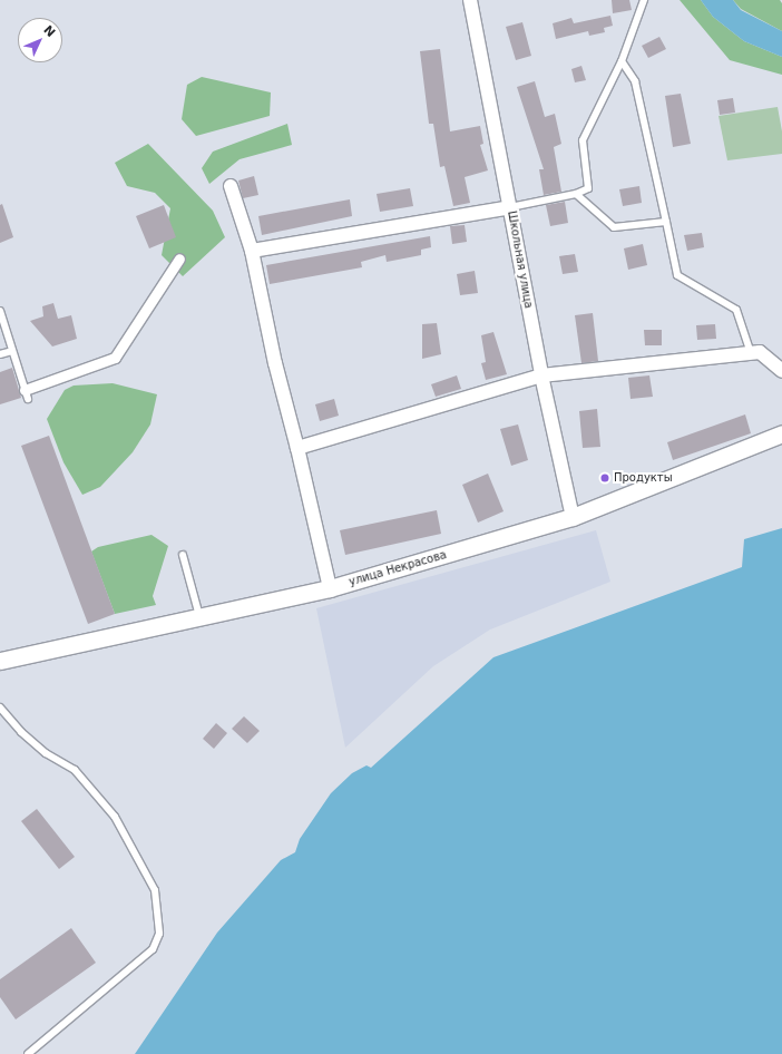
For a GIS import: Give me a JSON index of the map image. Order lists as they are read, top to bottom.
{
  "streets": {
    "street": ["Школьная улица", "улица Некрасова"]
  },
  "crossings": [
    ["Школьная улица", "улица Некрасова"]
  ],
  "places": ["Продукты"],
  "north": "top right"
}
